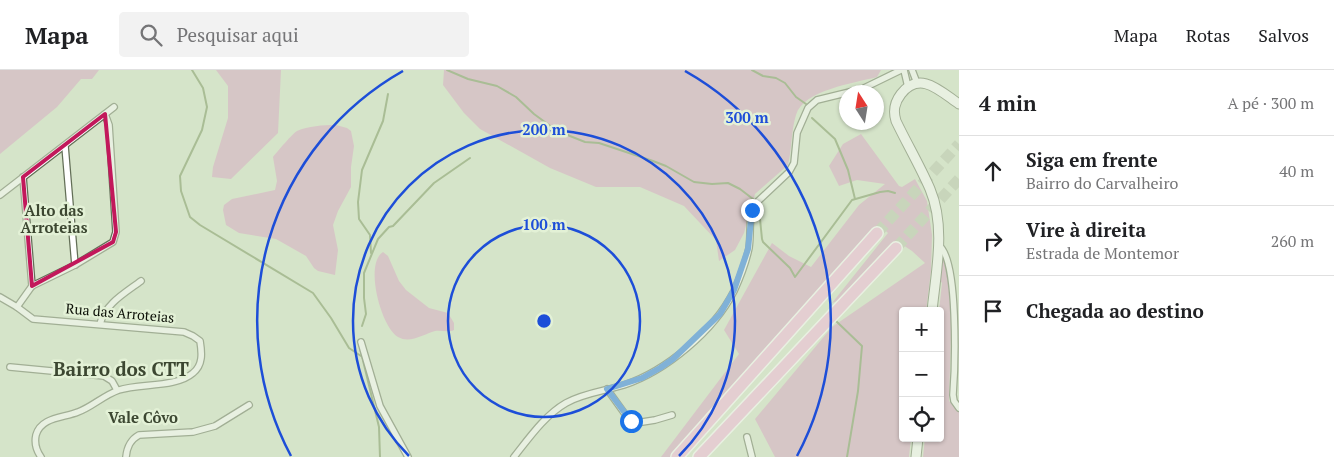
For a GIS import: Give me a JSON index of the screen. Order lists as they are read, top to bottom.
{
  "streets": {
    "street": ["Rua das Arroteias"]
  },
  "districts": ["Alto das Arroteias", "Bairro dos CTT", "Vale Côvo"],
  "north": "top",
  "page": {
    "header": "Mapa",
    "search": "Pesquisar aqui",
    "nav": ["Mapa", "Rotas", "Salvos"],
    "heading": ["4 min", "A pé · 300 m"],
    "list": [
      ["Siga em frente", "Bairro do Carvalheiro", "40 m"],
      ["Vire à direita", "Estrada de Montemor", "260 m"],
      "Chegada ao destino"
    ],
    "map_buttons": ["+", "−"]
  },
  "rings": ["300 m", "200 m", "100 m"]
}
